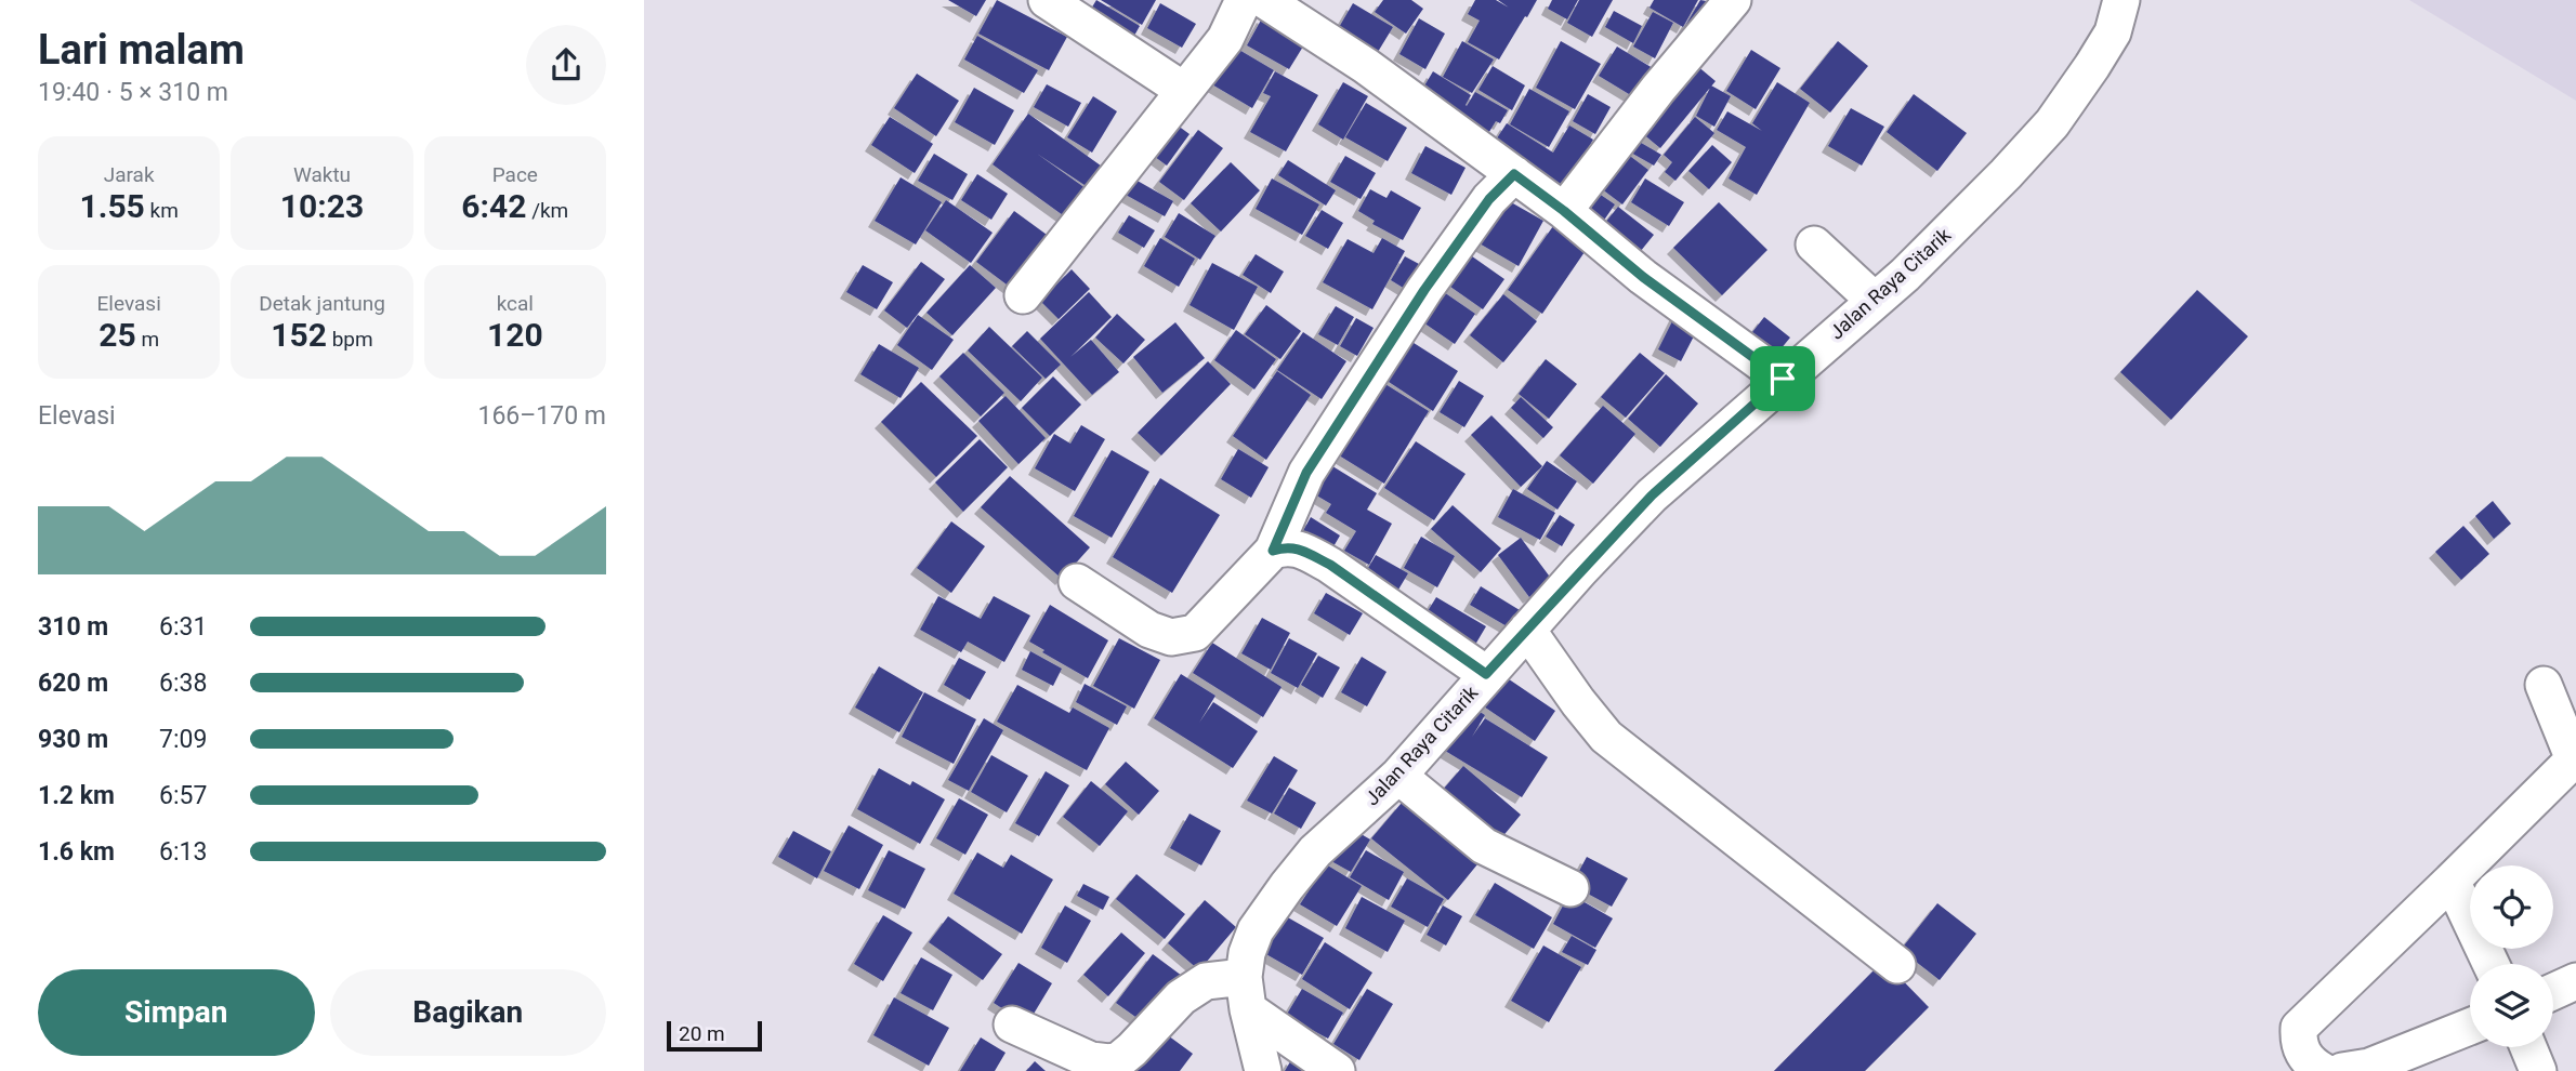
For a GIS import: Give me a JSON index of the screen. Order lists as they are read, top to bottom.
{
  "streets": {
    "street": ["Jalan Raya Citarik"]
  },
  "scale_bar": "20 m",
  "page": {
    "heading": ["Lari malam", "19:40 · 5 × 310 m"],
    "stats": [
      ["Jarak", "1.55 km"],
      ["Waktu", "10:23"],
      ["Pace", "6:42 /km"],
      ["Elevasi", "25 m"],
      ["Detak jantung", "152 bpm"],
      ["kcal", "120"]
    ],
    "chart": ["Elevasi", "166–170 m"],
    "list": [
      {
        "name": "310 m",
        "note": "6:31"
      },
      {
        "name": "620 m",
        "note": "6:38"
      },
      {
        "name": "930 m",
        "note": "7:09"
      },
      {
        "name": "1.2 km",
        "note": "6:57"
      },
      {
        "name": "1.6 km",
        "note": "6:13"
      }
    ],
    "buttons": ["Simpan", "Bagikan"],
    "scale": "20 m"
  }
}
